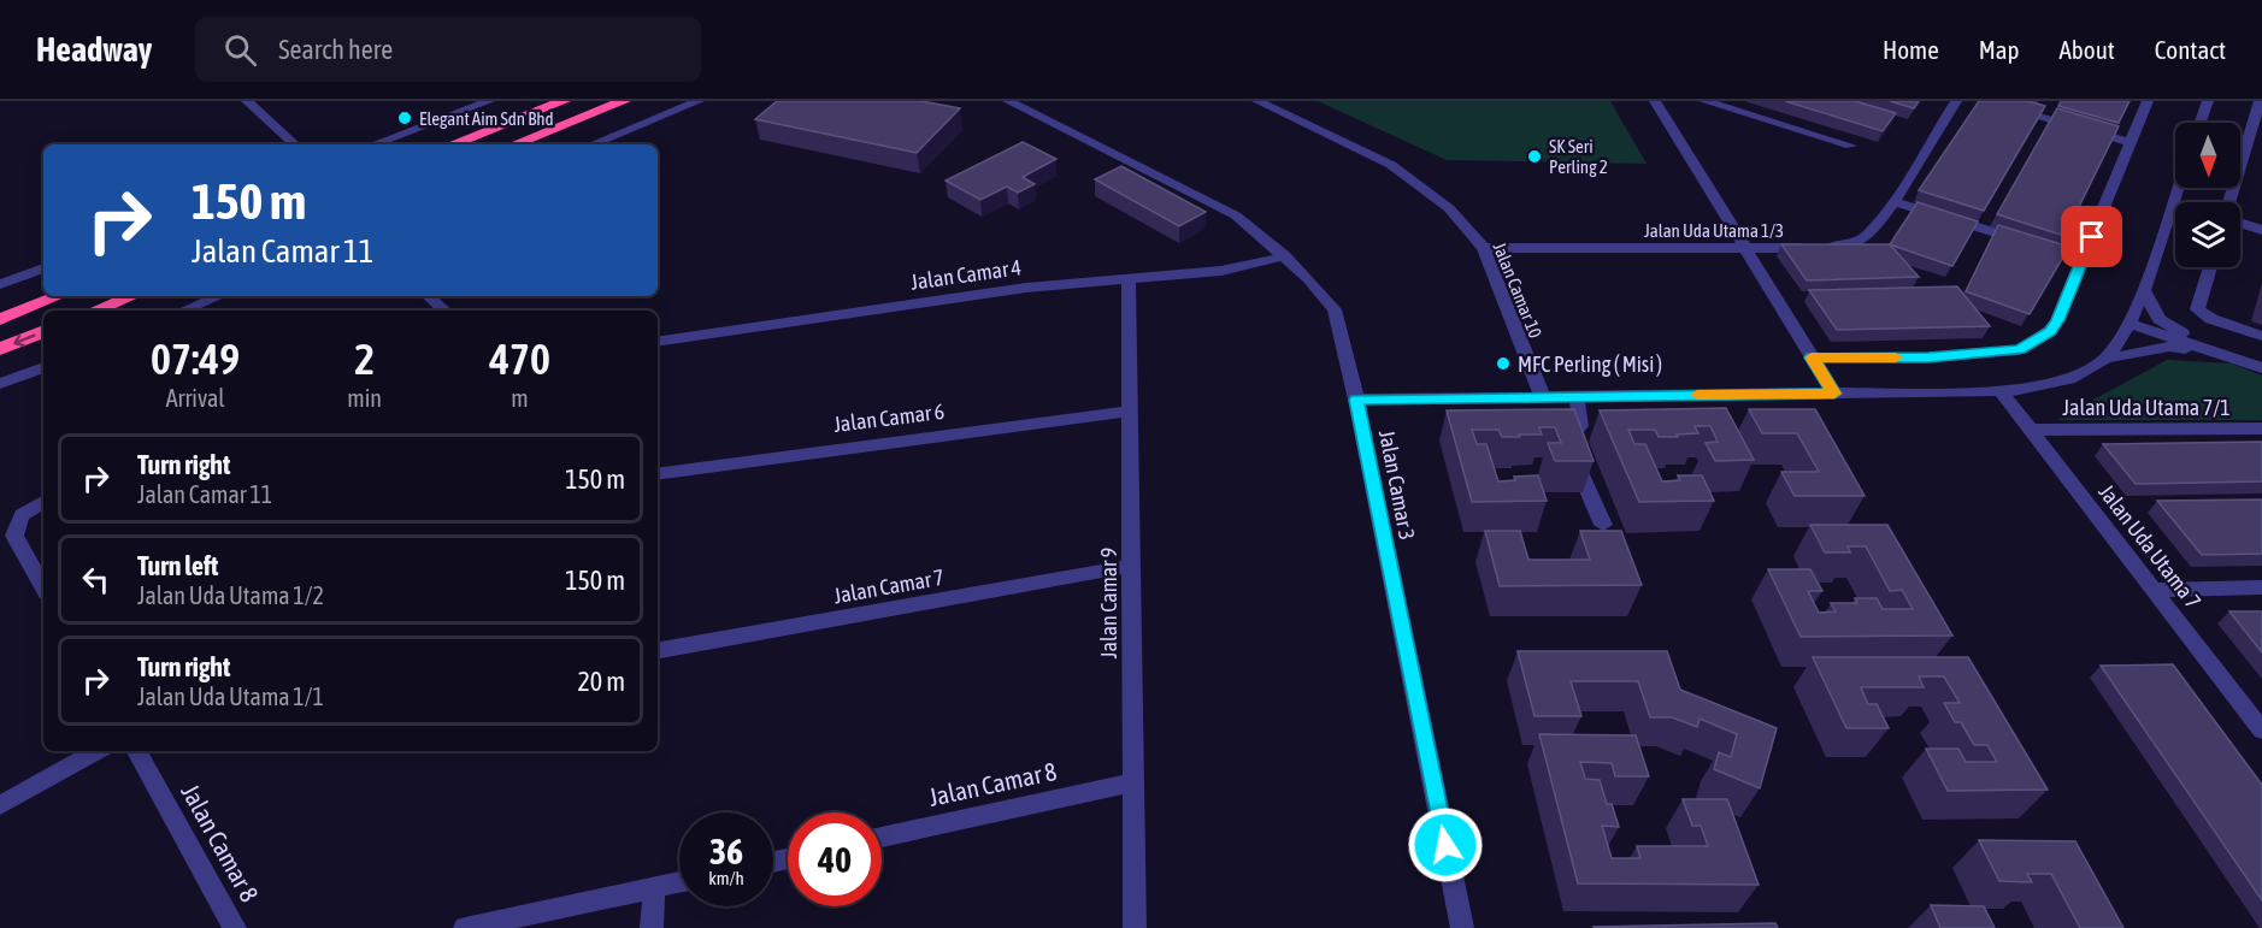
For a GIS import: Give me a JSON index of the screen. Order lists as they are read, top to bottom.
{
  "streets": {
    "street": [
      "Jalan Uda Utama 1/3",
      "Jalan Camar 4",
      "Jalan Camar 10",
      "Jalan Uda Utama 7/1",
      "Jalan Camar 6",
      "Jalan Camar 3",
      "Jalan Uda Utama 7",
      "Jalan Camar 7",
      "Jalan Camar 9",
      "Jalan Camar 8"
    ]
  },
  "crossings": [
    ["Jalan Uda Utama 1/3", "Jalan Camar 10"],
    ["Jalan Camar 4", "Jalan Camar 3"],
    ["Jalan Camar 4", "Jalan Camar 9"],
    ["Jalan Uda Utama 7/1", "Jalan Uda Utama 7"],
    ["Jalan Camar 6", "Jalan Camar 9"],
    ["Jalan Camar 7", "Jalan Camar 9"],
    ["Jalan Camar 9", "Jalan Camar 8"]
  ],
  "places": ["Elegant Aim Sdn Bhd", "SK Seri Perling 2", "MFC Perling ( Misi )"],
  "north": "bottom",
  "page": {
    "header": "Headway",
    "search": "Search here",
    "nav": [
      "Home",
      "Map",
      "About",
      "Contact"
    ],
    "turn": ["150 m", "Jalan Camar 11"],
    "eta": [
      "07:49",
      "Arrival",
      "2",
      "min",
      "470",
      "m"
    ],
    "list": [
      {
        "name": "Turn right",
        "note": "Jalan Camar 11",
        "value": "150 m"
      },
      {
        "name": "Turn left",
        "note": "Jalan Uda Utama 1/2",
        "value": "150 m"
      },
      {
        "name": "Turn right",
        "note": "Jalan Uda Utama 1/1",
        "value": "20 m"
      }
    ],
    "speed": "36 km/h",
    "limit": "40"
  }
}
